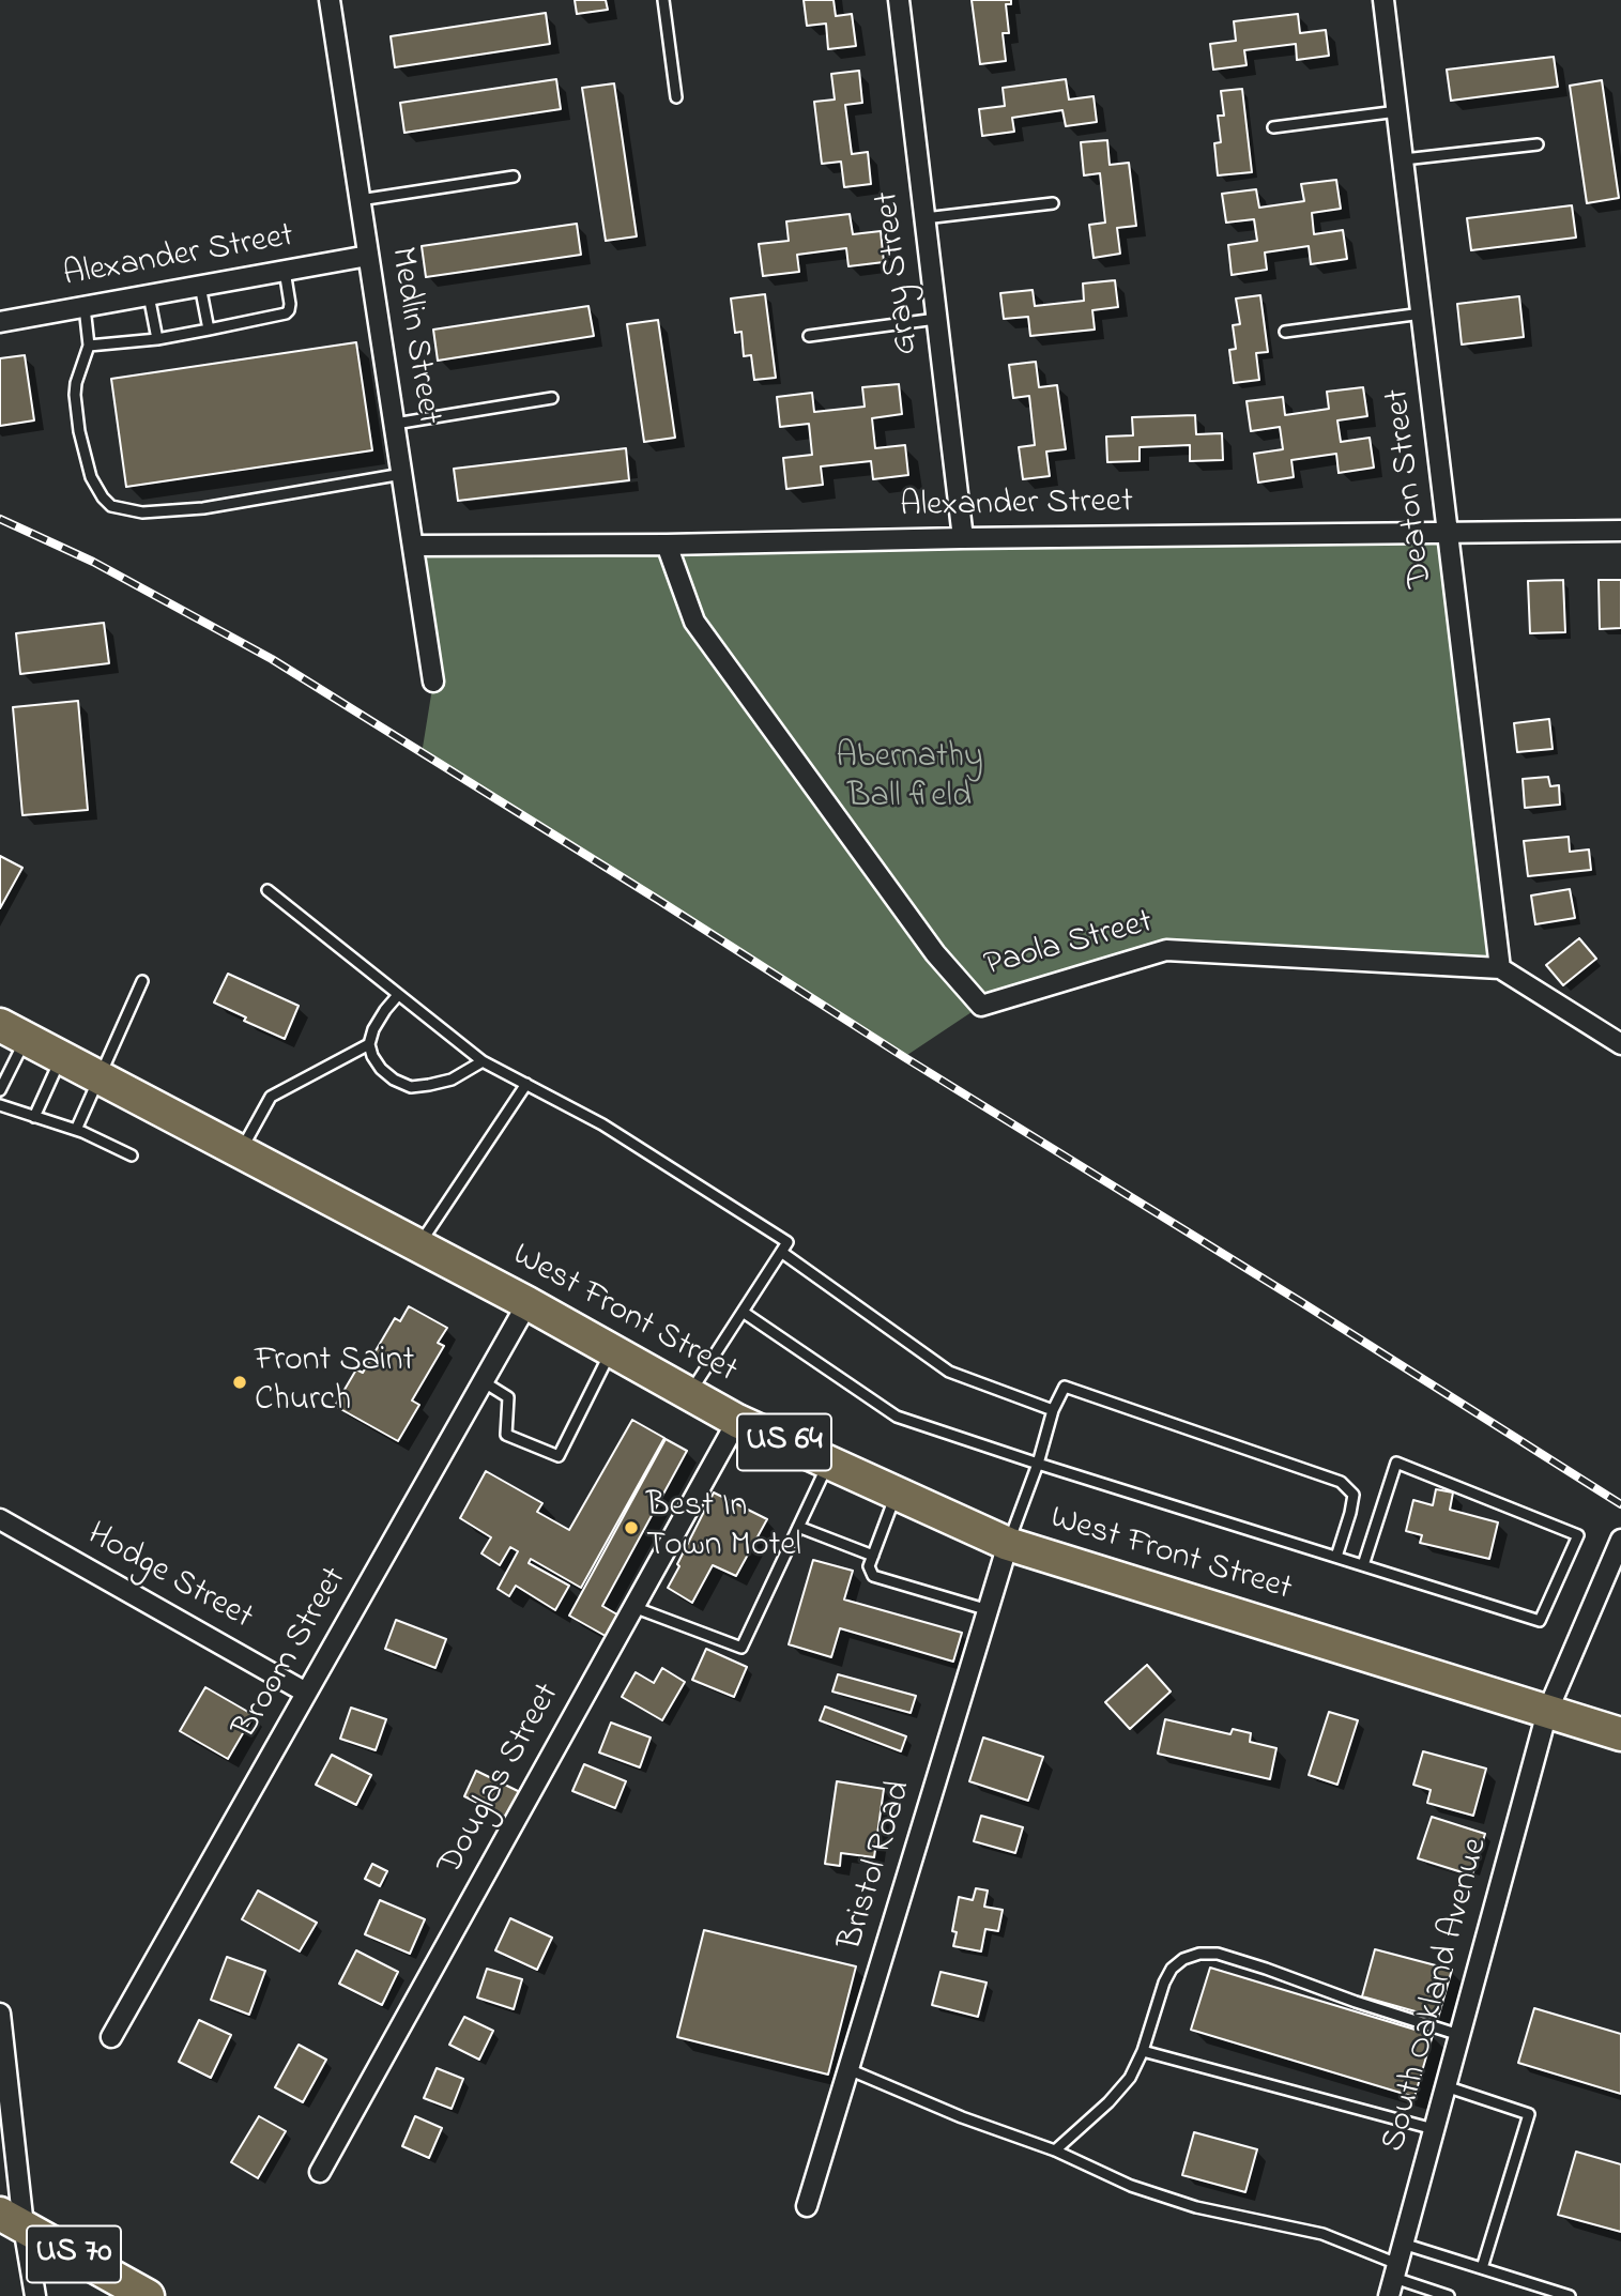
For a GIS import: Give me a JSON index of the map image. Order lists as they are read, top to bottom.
{
  "streets": {
    "main road": ["West Front Street", "US 64", "US 70"],
    "street": [
      "Alexander Street",
      "Gray Street",
      "Medlin Street",
      "Deaton Street",
      "Paola Street",
      "Hodge Street",
      "Broom Street",
      "Douglas Street",
      "Bristol Road",
      "South Oakland Avenue"
    ]
  },
  "crossings": [
    ["Alexander Street", "Gray Street"],
    ["Alexander Street", "Medlin Street"],
    ["Alexander Street", "Deaton Street"],
    ["Alexander Street", "Paola Street"],
    ["Deaton Street", "Paola Street"],
    ["West Front Street", "Broom Street"],
    ["West Front Street", "Douglas Street"],
    ["West Front Street", "Bristol Road"],
    ["West Front Street", "South Oakland Avenue"],
    ["Hodge Street", "Broom Street"]
  ],
  "parks": ["Abernathy Ball field"],
  "places": ["Front Saint Church", "Best In Town Motel"]
}
